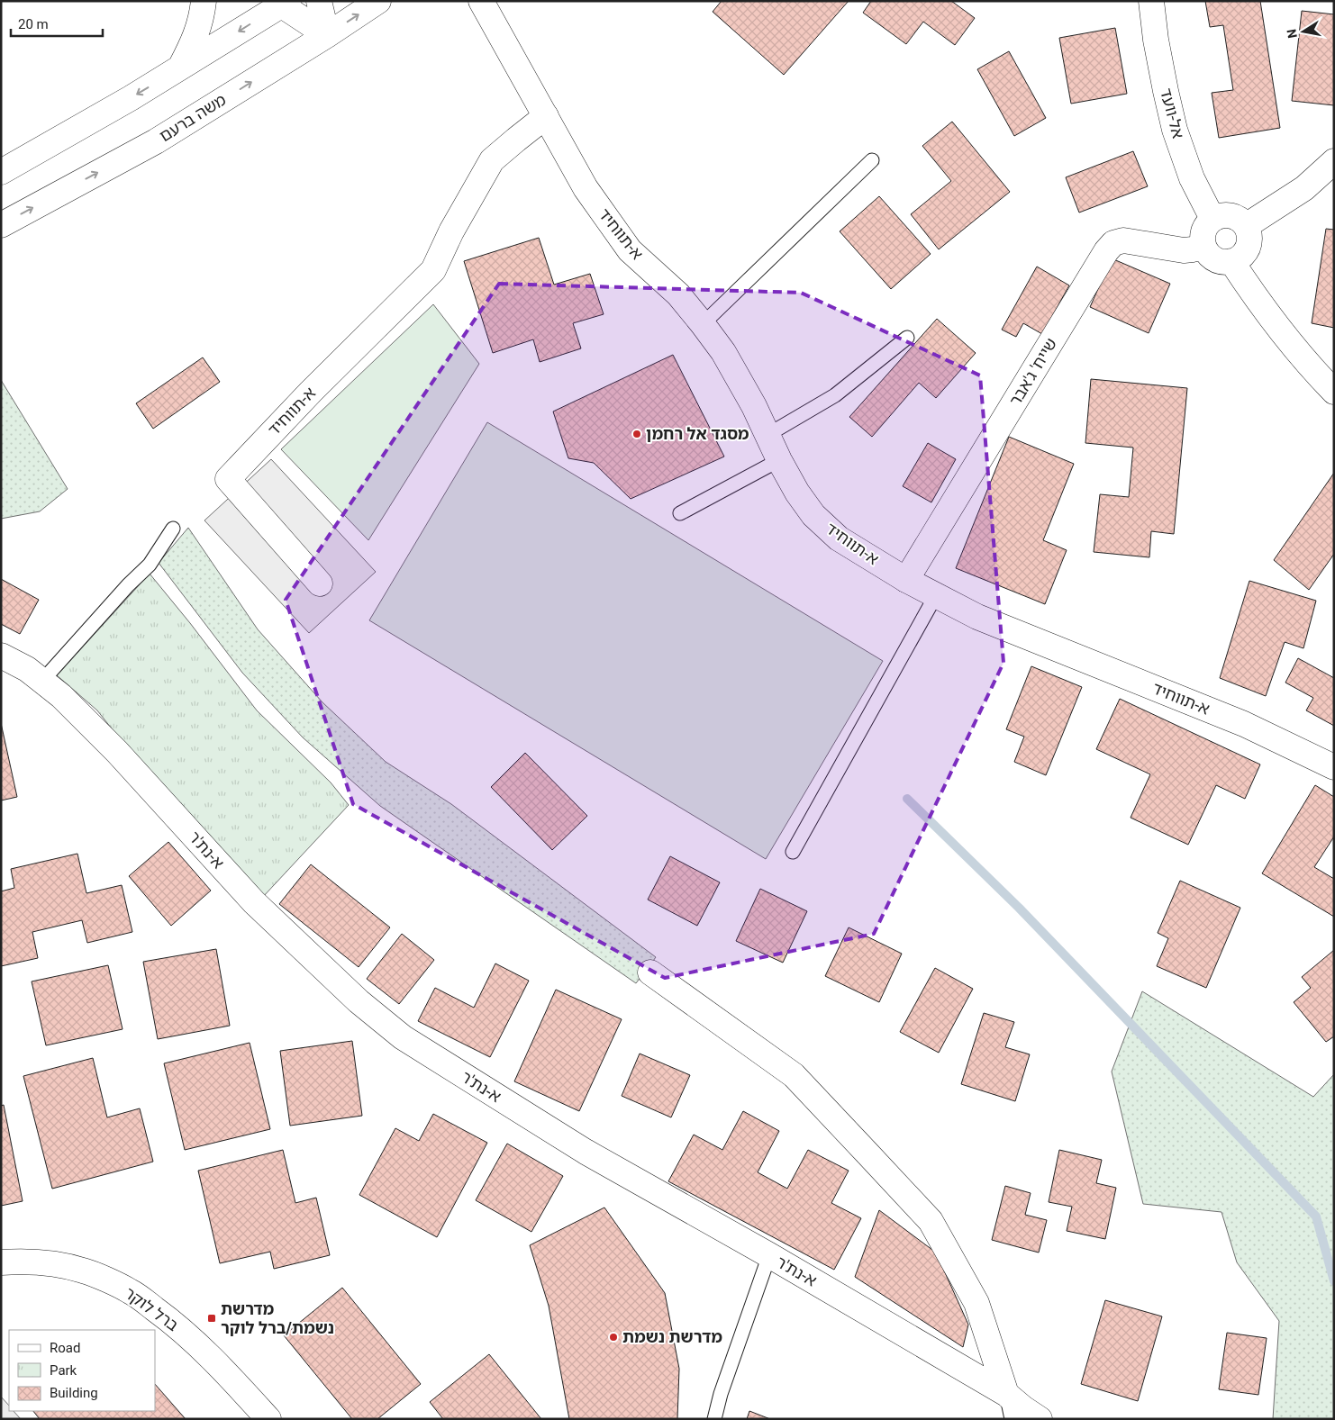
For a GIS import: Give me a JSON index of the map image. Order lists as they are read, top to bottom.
{
  "streets": {
    "street": [
      "אל-וועד",
      "משה ברעם",
      "א-תווחיד",
      "שייח' ג'אבר",
      "א-נת'ר",
      "ברל לוקר"
    ]
  },
  "crossings": [
    ["אל-וועד", "שייח' ג'אבר"],
    ["א-תווחיד", "שייח' ג'אבר"]
  ],
  "places": {
    "other": ["מסגד אל רחמן", "מדרשת נשמת"],
    "transit": ["מדרשת נשמת/ברל לוקר"]
  },
  "legend": ["Road", "Park", "Building"],
  "scale_bar": "20 m",
  "north": "left"
}
